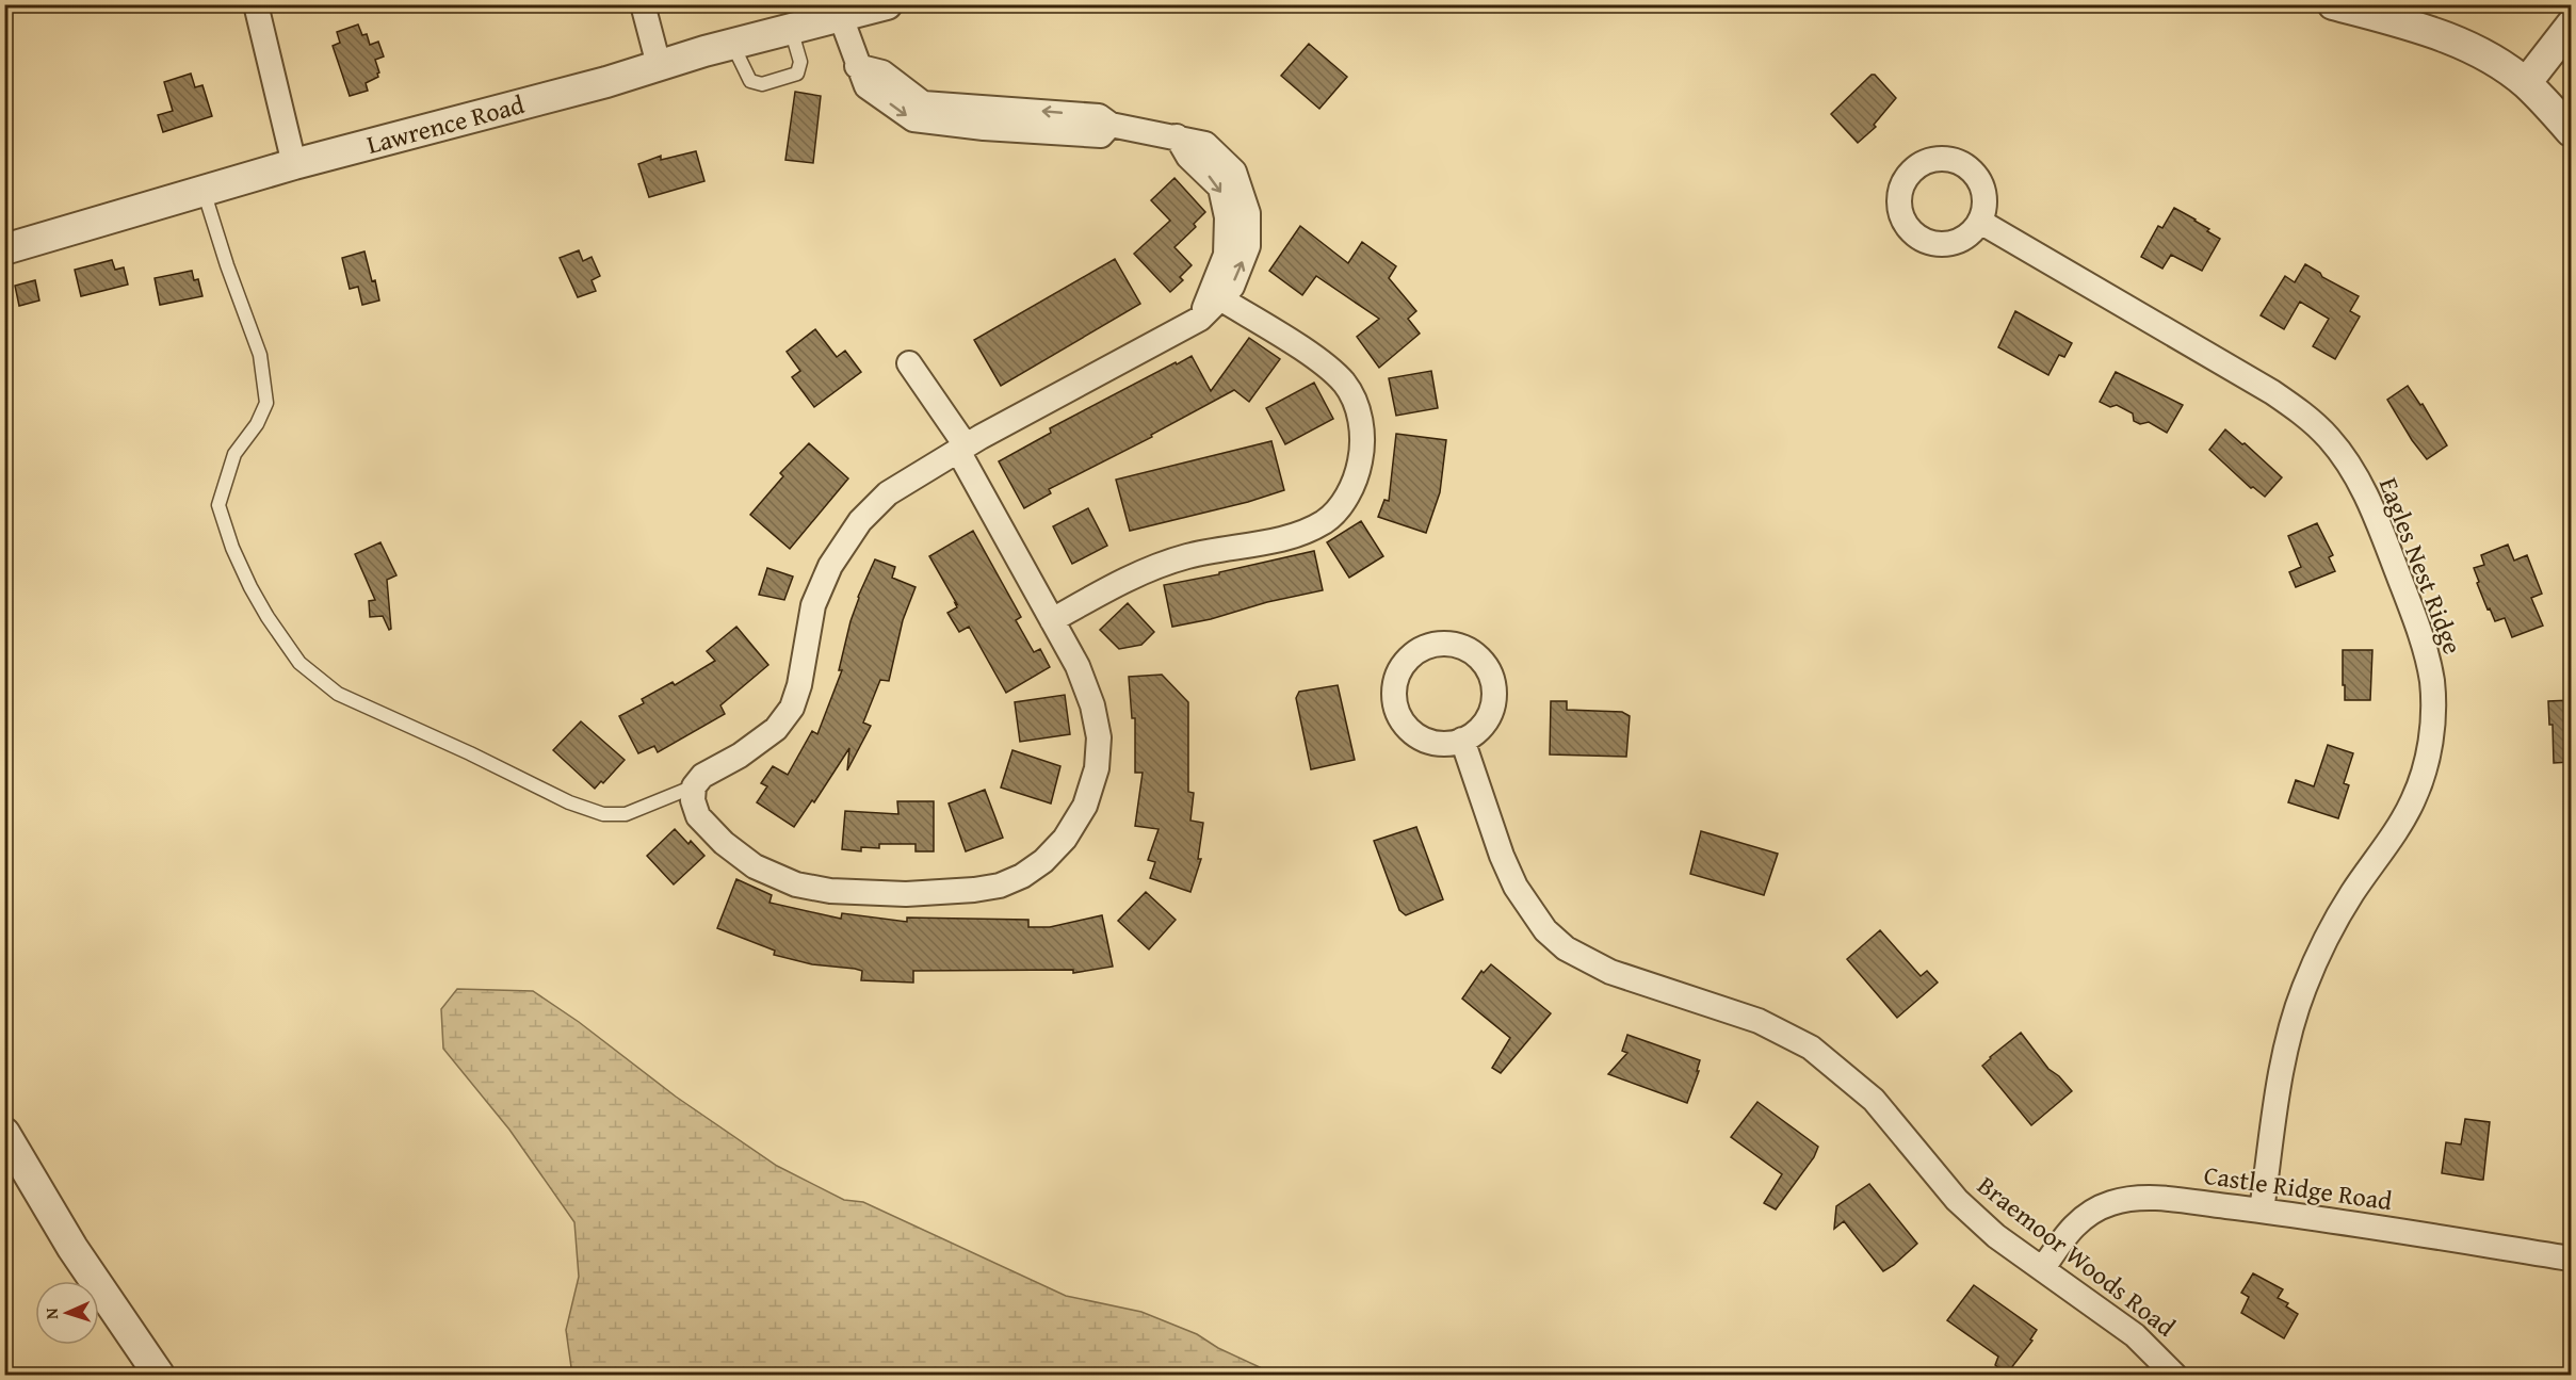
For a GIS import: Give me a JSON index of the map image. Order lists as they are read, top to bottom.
{
  "streets": {
    "street": [
      "Lawrence Road",
      "Eagles Nest Ridge",
      "Castle Ridge Road",
      "Braemoor Woods Road"
    ]
  },
  "crossings": [
    ["Eagles Nest Ridge", "Castle Ridge Road"],
    ["Castle Ridge Road", "Braemoor Woods Road"]
  ],
  "north": "left"
}
